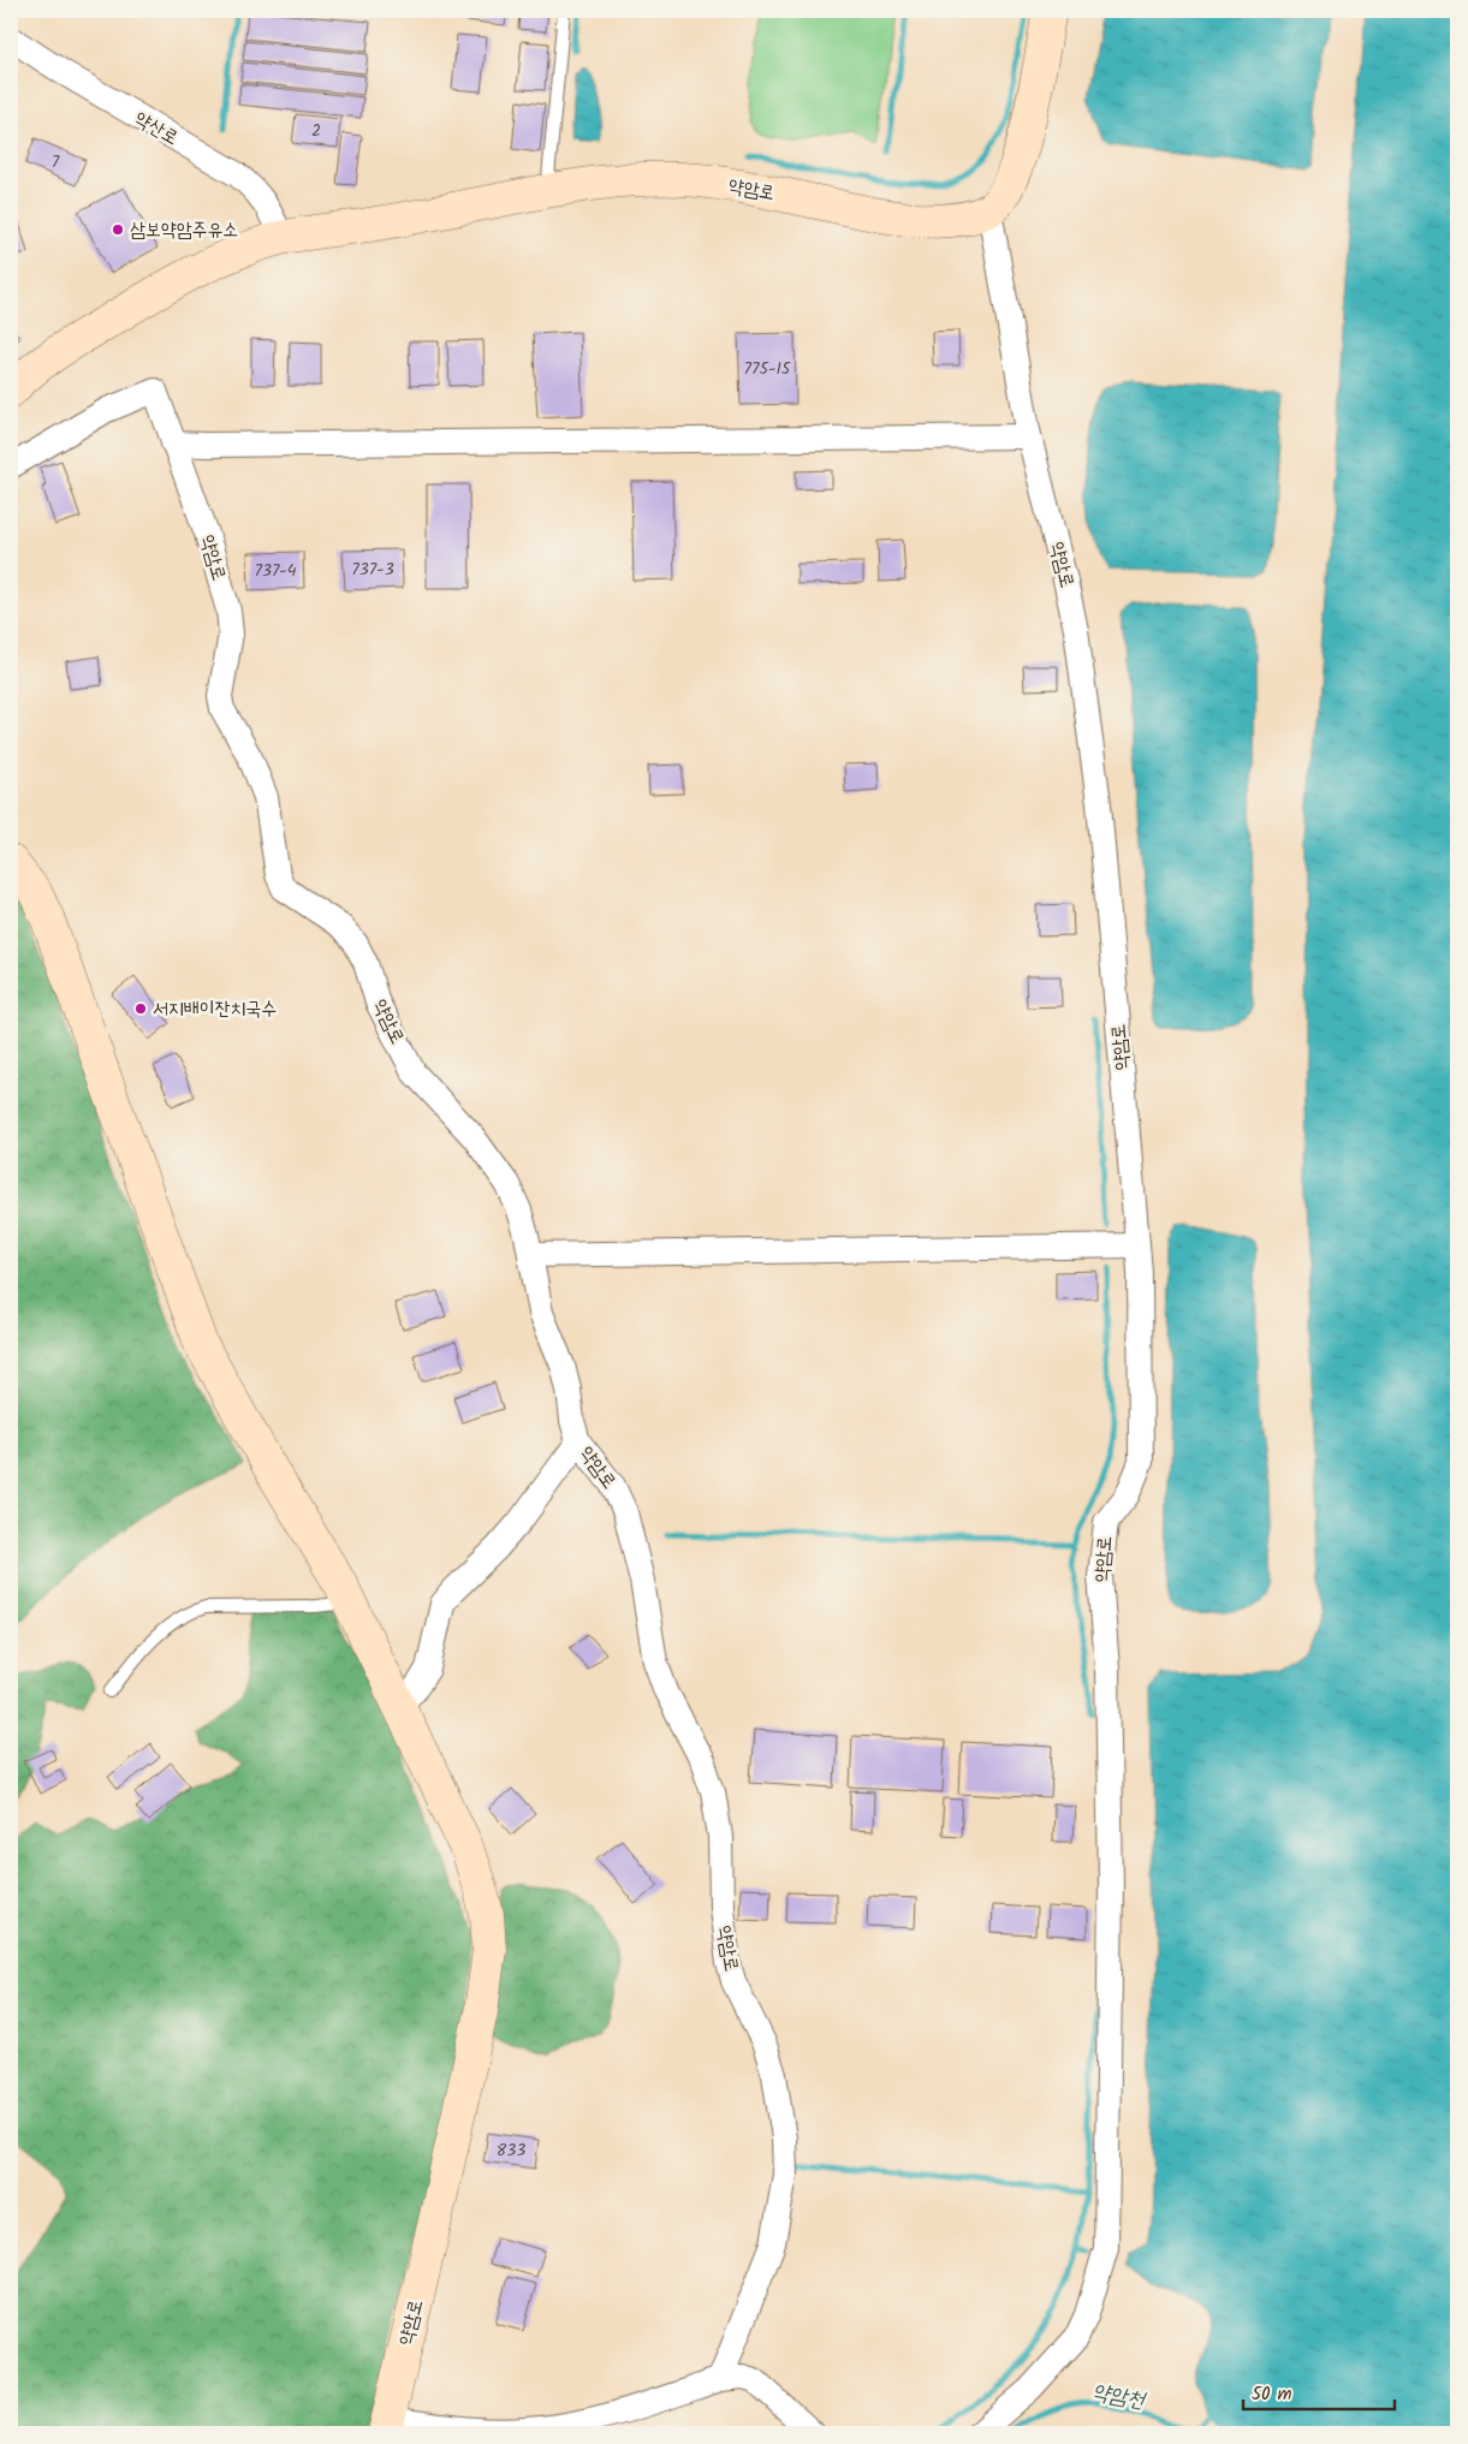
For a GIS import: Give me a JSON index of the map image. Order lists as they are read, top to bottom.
{
  "streets": {
    "street": ["약산로", "약암로"]
  },
  "crossings": [
    ["약산로", "약암로"]
  ],
  "water": ["약암천"],
  "places": ["삼보약암주유소", "서지배이잔치국수"],
  "house_numbers": [
    "2",
    "7",
    "775-15",
    "737-3",
    "737-4",
    "833"
  ],
  "scale_bar": "50 m"
}
